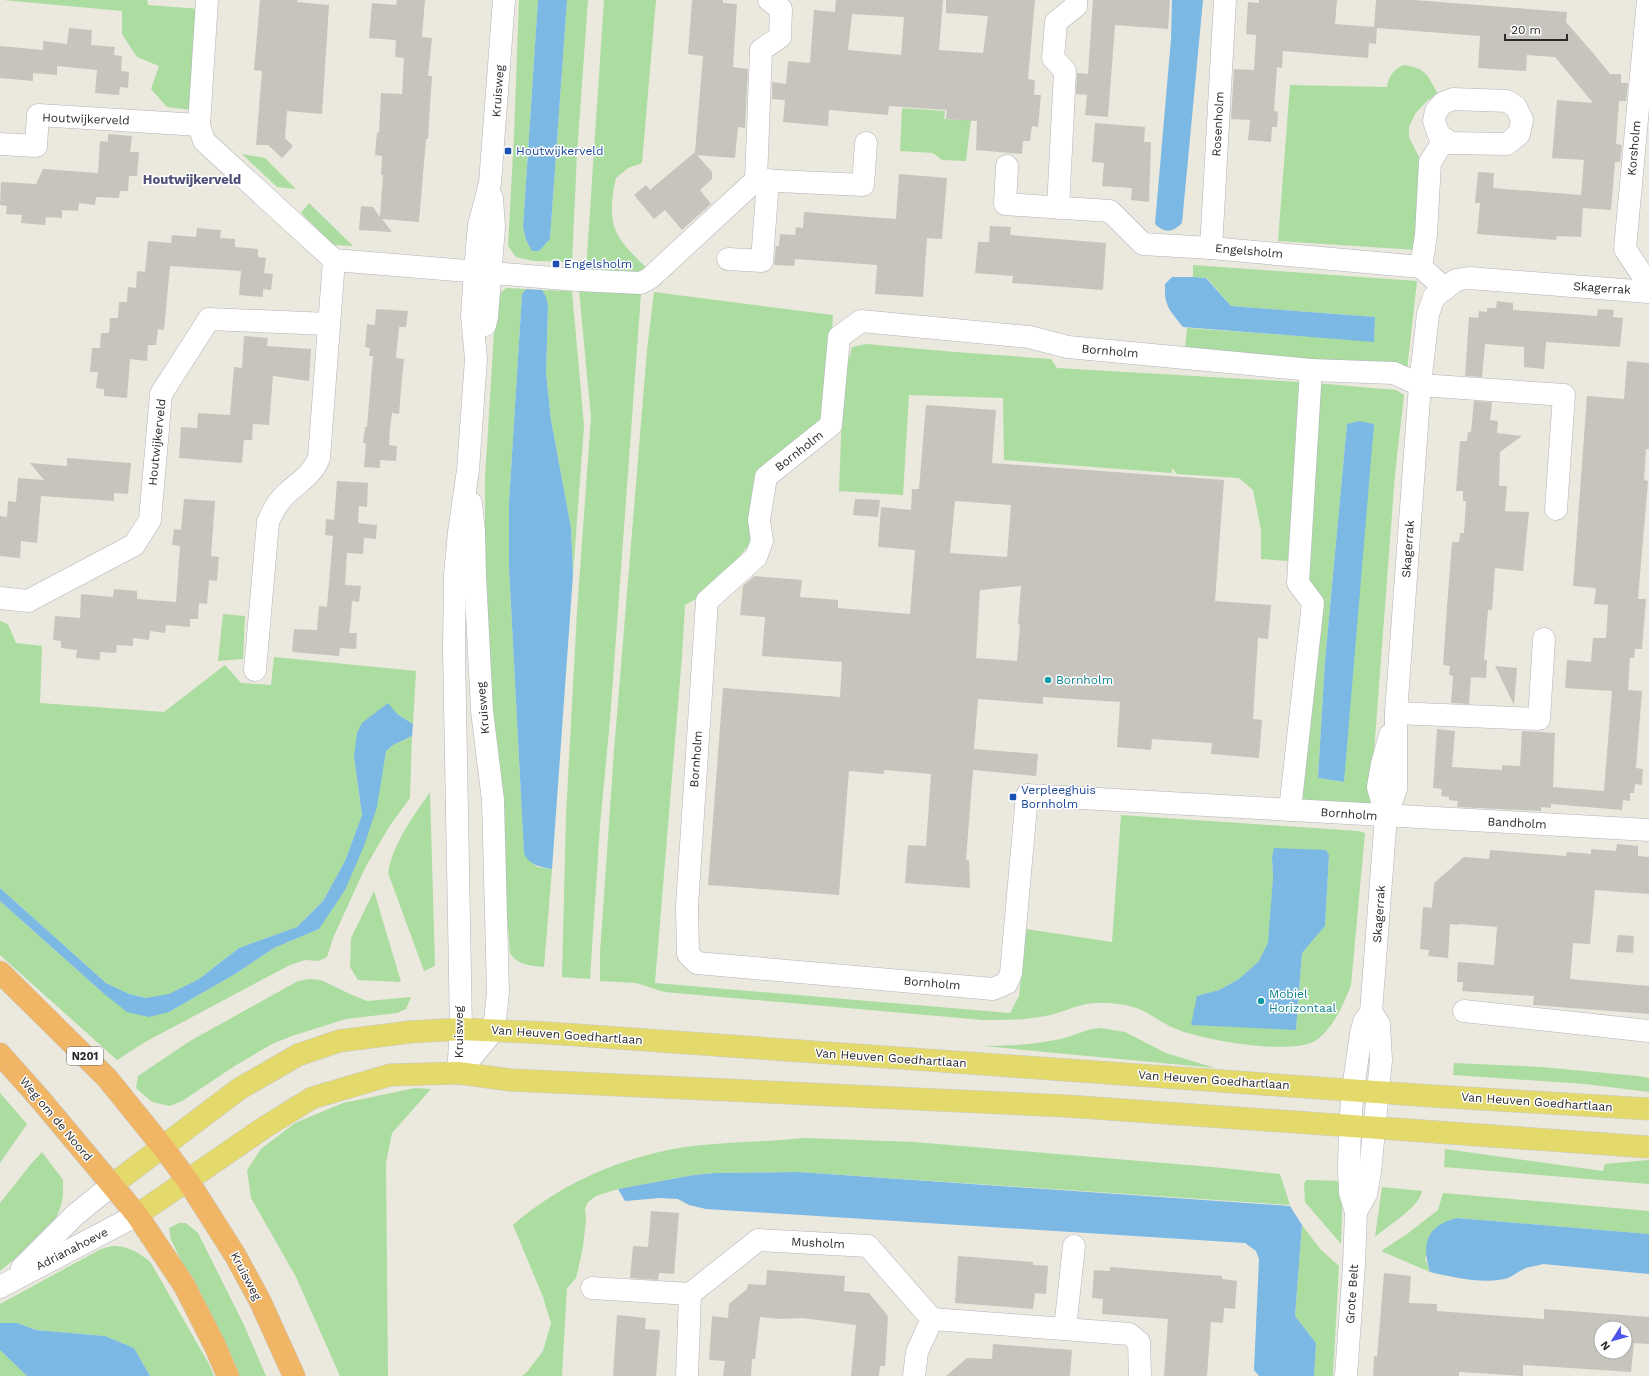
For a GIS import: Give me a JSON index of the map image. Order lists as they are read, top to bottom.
{
  "streets": {
    "highway": ["Kruisweg", "N201", "Weg om de Noord"],
    "main road": ["Van Heuven Goedhartlaan"],
    "street": [
      "Houtwijkerveld",
      "Rosenholm",
      "Korsholm",
      "Engelsholm",
      "Skagerrak",
      "Bornholm",
      "Bandholm",
      "Musholm",
      "Adrianahoeve",
      "Grote Belt"
    ]
  },
  "crossings": [
    ["Kruisweg", "Van Heuven Goedhartlaan"],
    ["Kruisweg", "N201"],
    ["Rosenholm", "Engelsholm"],
    ["Korsholm", "Skagerrak"],
    ["Skagerrak", "Bornholm"],
    ["Skagerrak", "Bandholm"],
    ["Skagerrak", "Van Heuven Goedhartlaan"],
    ["Skagerrak", "Grote Belt"],
    ["Bornholm", "Bandholm"],
    ["Van Heuven Goedhartlaan", "N201"],
    ["Van Heuven Goedhartlaan", "Weg om de Noord"],
    ["Van Heuven Goedhartlaan", "Adrianahoeve"],
    ["Weg om de Noord", "Adrianahoeve"]
  ],
  "districts": ["Houtwijkerveld"],
  "places": {
    "transit": ["Houtwijkerveld", "Engelsholm", "Verpleeghuis Bornholm"],
    "other": ["Bornholm", "Mobiel Horizontaal"]
  },
  "scale_bar": "20 m",
  "north": "bottom left"
}
